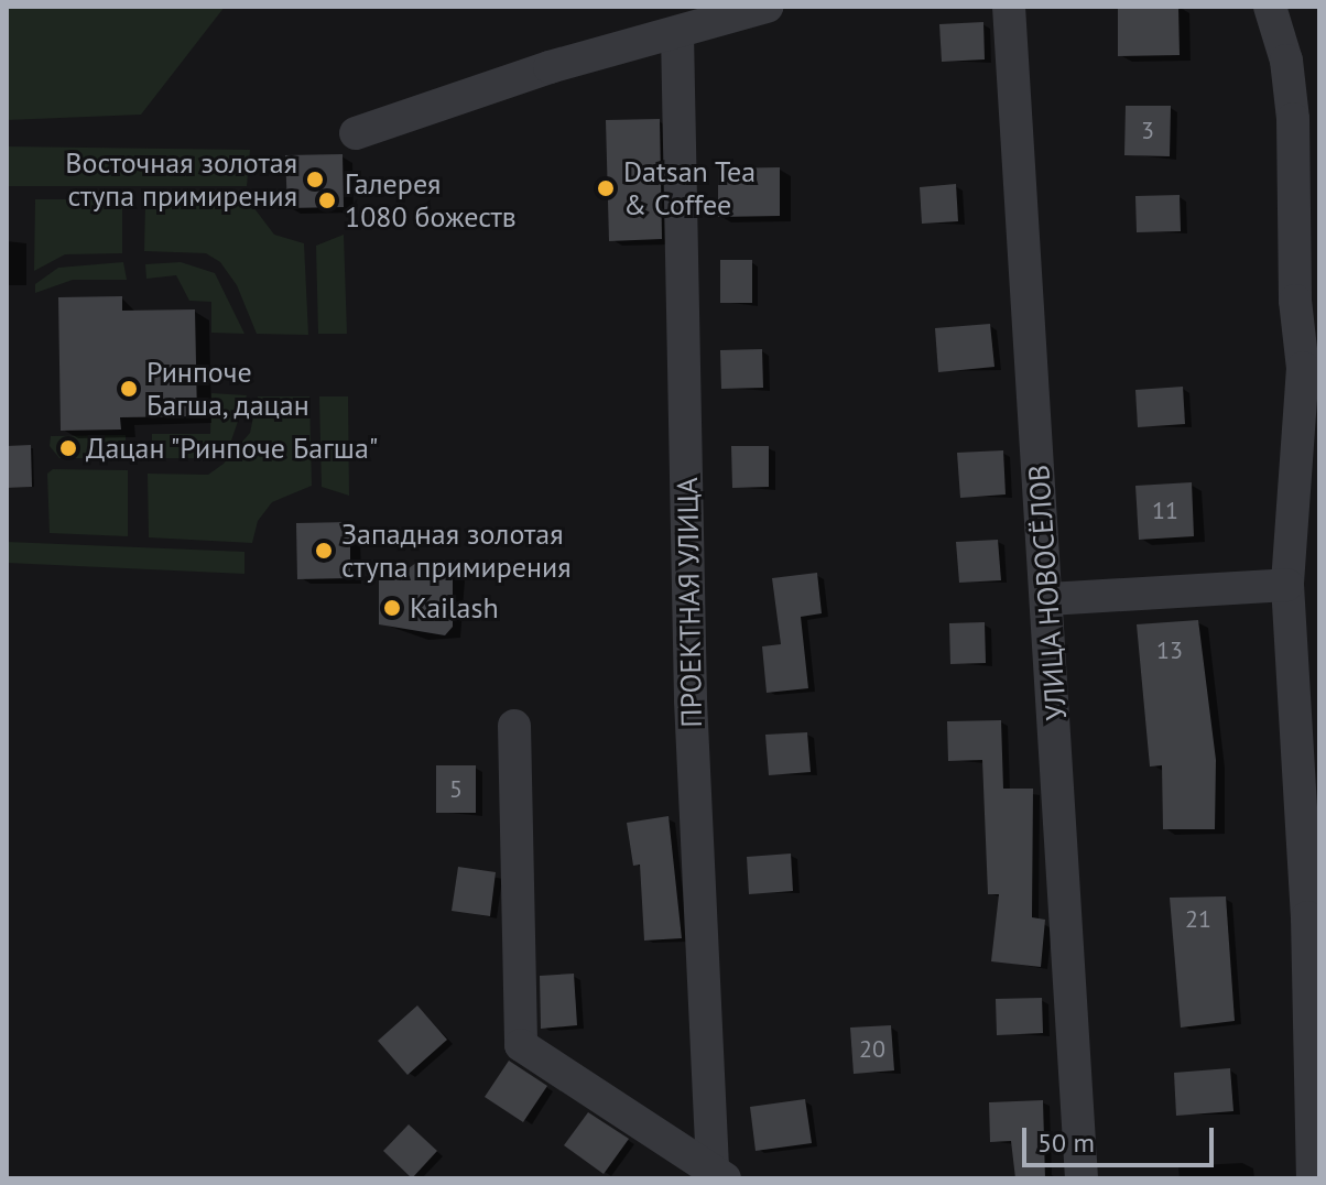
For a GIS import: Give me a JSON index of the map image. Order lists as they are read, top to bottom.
{
  "streets": {
    "street": ["УЛИЦА НОВОСЁЛОВ", "ПРОЕКТНАЯ УЛИЦА"]
  },
  "places": [
    "Восточная золотая ступа примирения",
    "Datsan Tea & Coffee",
    "Галерея 1080 божеств",
    "Ринпоче Багша, дацан",
    "Дацан \"Ринпоче Багша\"",
    "Западная золотая ступа примирения",
    "Kailash"
  ],
  "house_numbers": [
    "3",
    "11",
    "13",
    "5",
    "21",
    "20"
  ],
  "scale_bar": "50 m"
}
